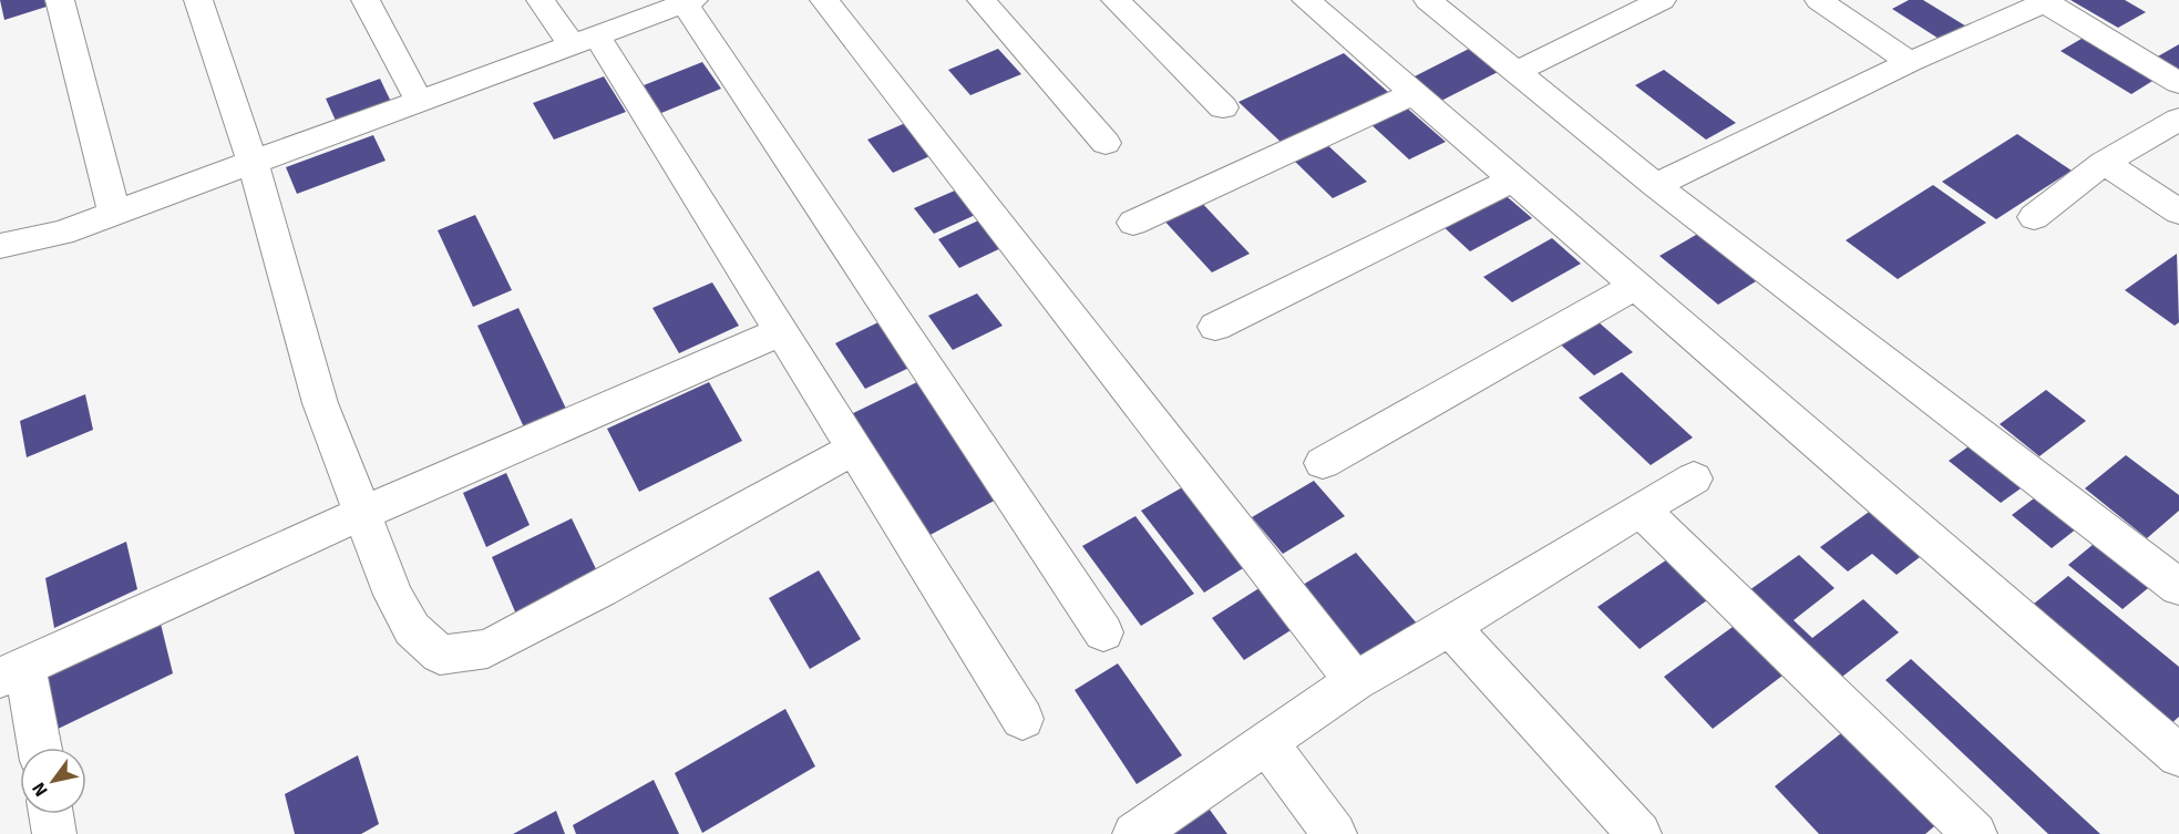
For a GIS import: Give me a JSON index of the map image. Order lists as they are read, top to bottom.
{
  "north": "bottom left"
}
